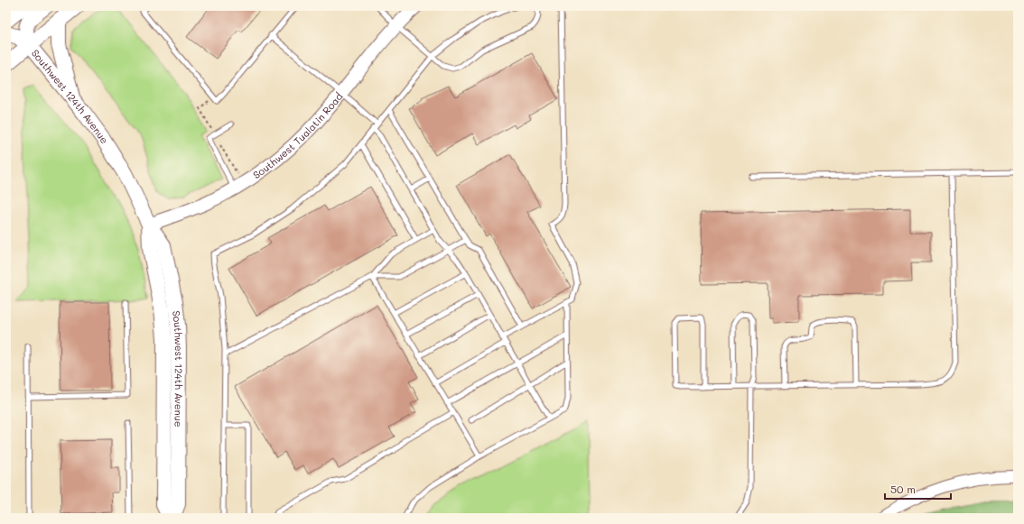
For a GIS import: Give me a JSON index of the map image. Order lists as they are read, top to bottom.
{
  "streets": {
    "main road": ["Southwest 124th Avenue", "Southwest Tualatin Road"]
  },
  "crossings": [
    ["Southwest 124th Avenue", "Southwest Tualatin Road"]
  ],
  "scale_bar": "50 m"
}
